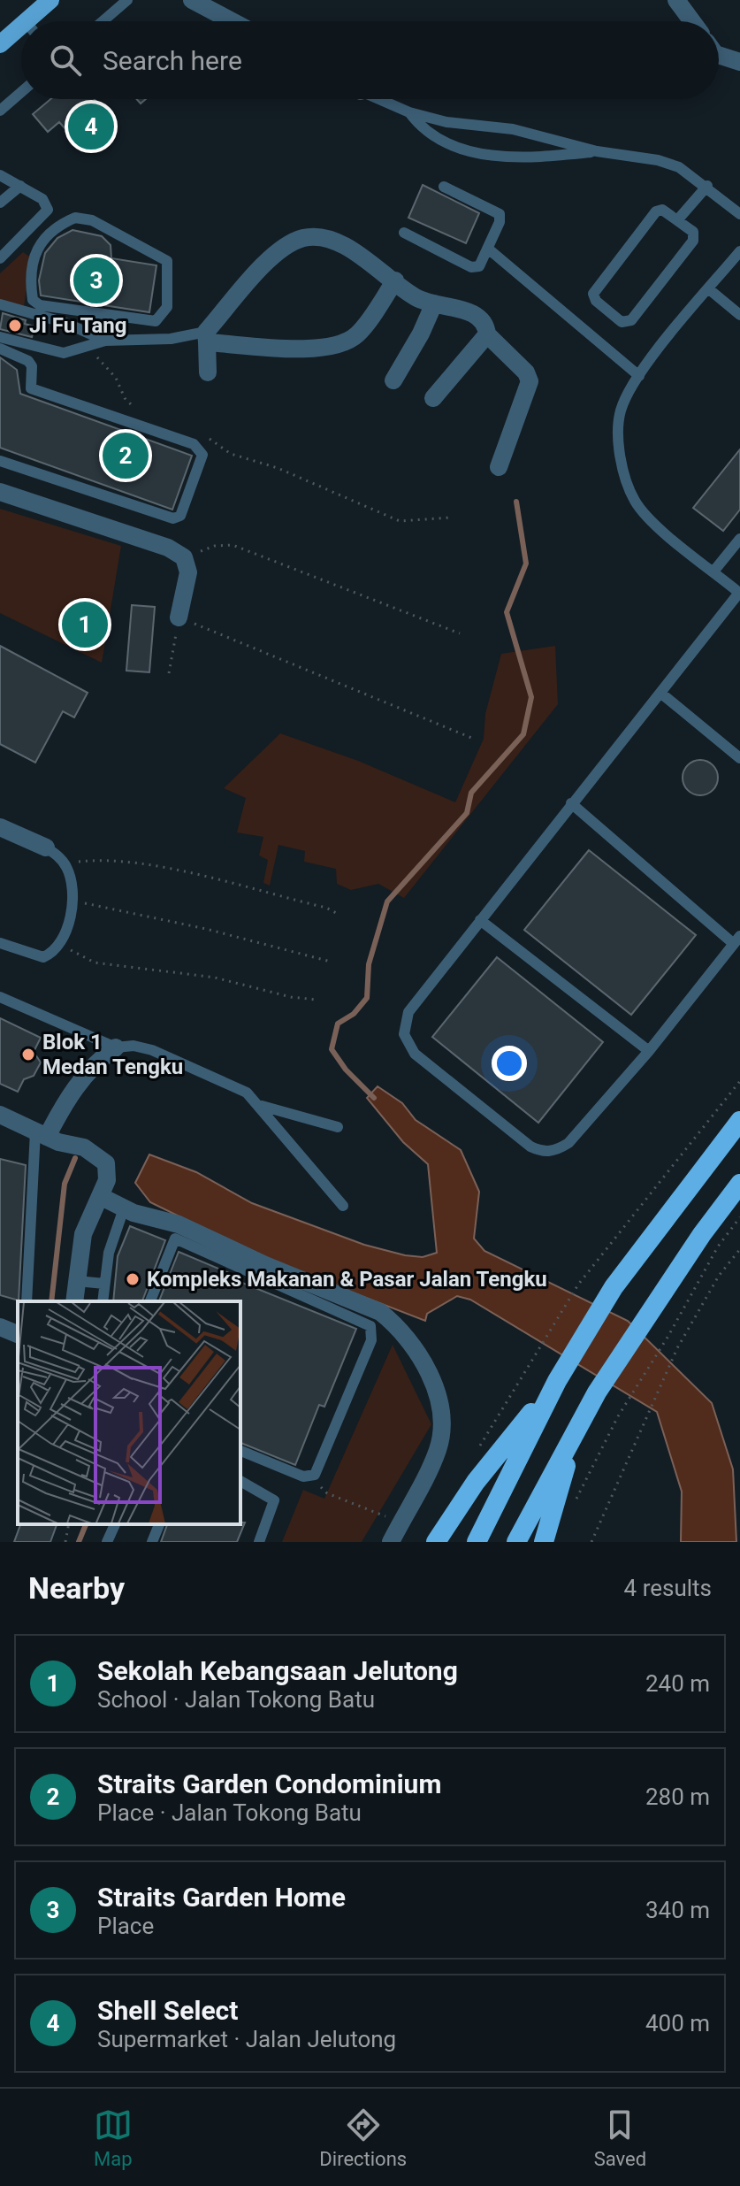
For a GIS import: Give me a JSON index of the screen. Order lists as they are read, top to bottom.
{
  "places": ["Ji Fu Tang", "Blok 1 Medan Tengku", "Kompleks Makanan & Pasar Jalan Tengku"],
  "page": {
    "search": "Search here",
    "pins": [
      "4",
      "3",
      "2",
      "1"
    ],
    "heading": ["Nearby", "4 results"],
    "list": [
      {
        "mark": "1",
        "name": "Sekolah Kebangsaan Jelutong",
        "note": "School · Jalan Tokong Batu",
        "value": "240 m"
      },
      {
        "mark": "2",
        "name": "Straits Garden Condominium",
        "note": "Place · Jalan Tokong Batu",
        "value": "280 m"
      },
      {
        "mark": "3",
        "name": "Straits Garden Home",
        "note": "Place",
        "value": "340 m"
      },
      {
        "mark": "4",
        "name": "Shell Select",
        "note": "Supermarket · Jalan Jelutong",
        "value": "400 m"
      }
    ],
    "nav": ["Map", "Directions", "Saved"]
  }
}
